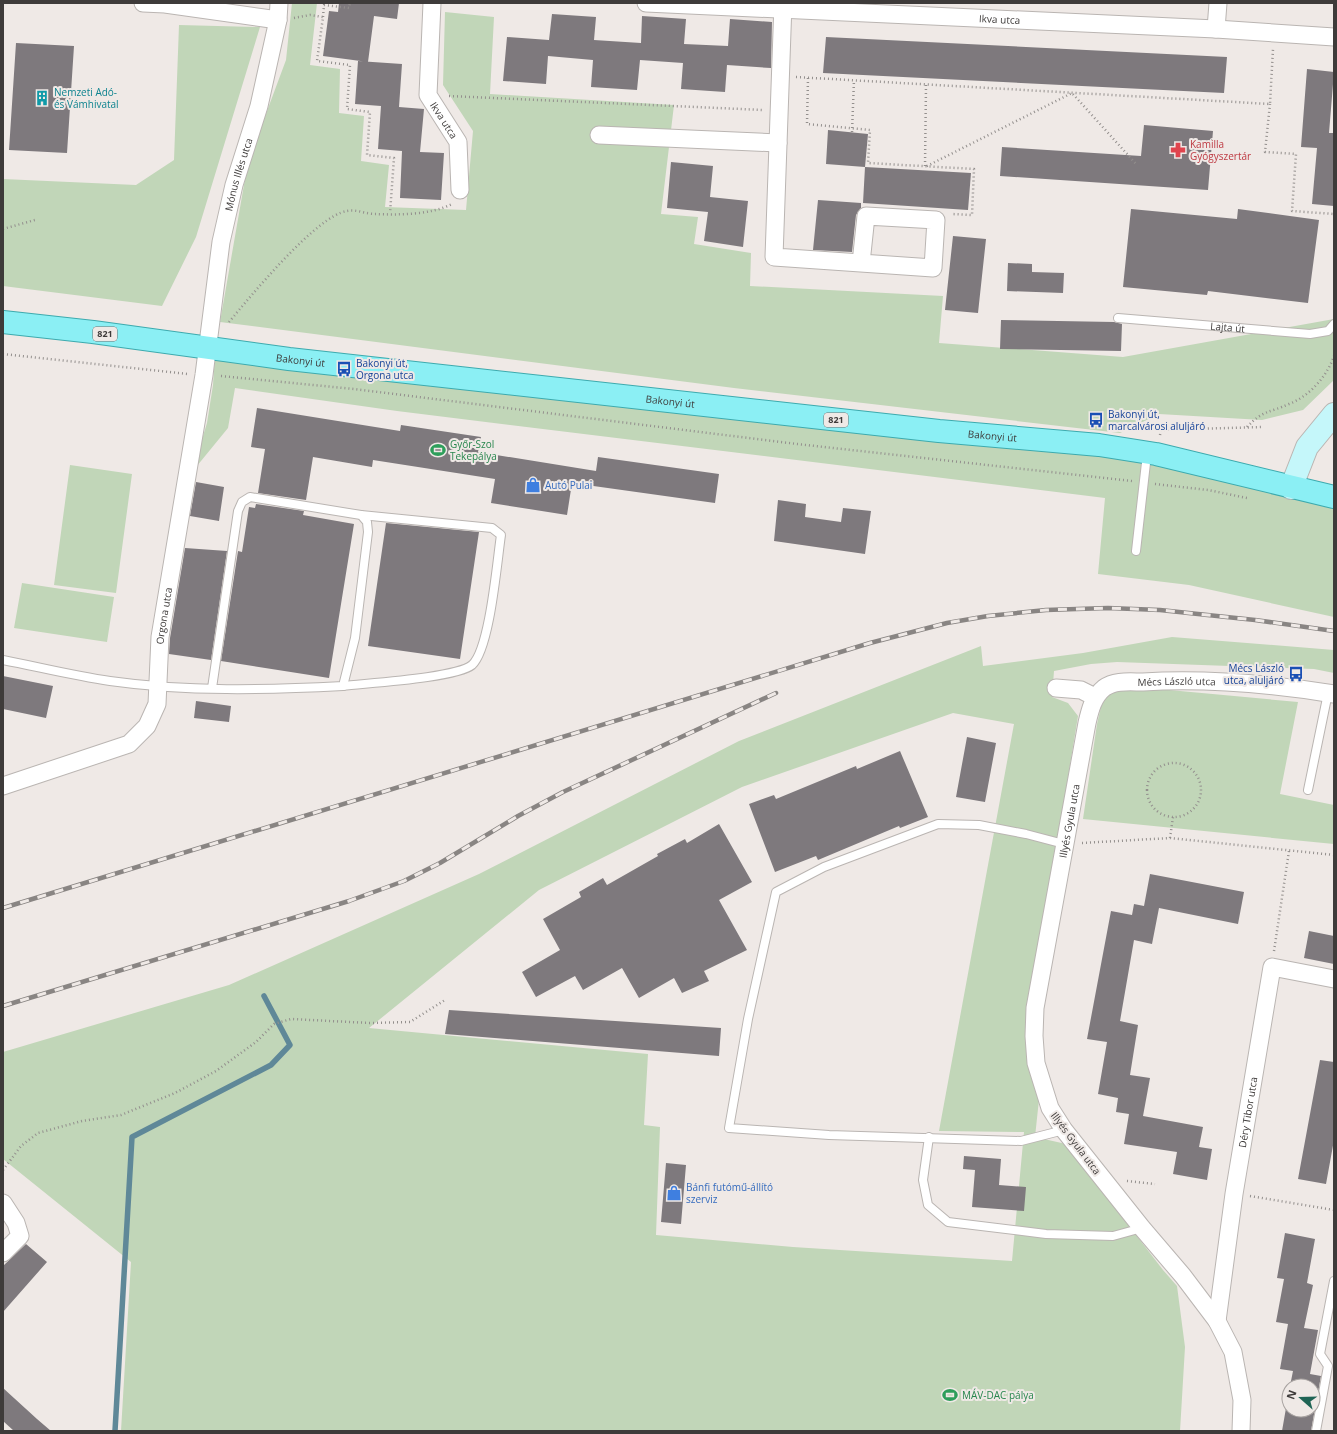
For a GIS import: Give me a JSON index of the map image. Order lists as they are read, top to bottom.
{
  "streets": {
    "main road": ["821", "Bakonyi út"],
    "street": [
      "Ikva utca",
      "Mónus Illés utca",
      "Orgona utca",
      "Mécs László utca",
      "Illyés Gyula utca",
      "Déry Tibor utca"
    ],
    "lane": ["Lajta út"]
  },
  "crossings": [
    ["Mónus Illés utca", "Bakonyi út"],
    ["Mónus Illés utca", "Orgona utca"],
    ["Bakonyi út", "Orgona utca"],
    ["Mécs László utca", "Illyés Gyula utca"],
    ["Illyés Gyula utca", "Déry Tibor utca"]
  ],
  "places": {
    "building": ["Nemzeti Adó- és Vámhivatal"],
    "pharmacy": ["Kamilla Gyógyszertár"],
    "bus stop": ["Bakonyi út, Orgona utca", "Bakonyi út, marcalvárosi aluljáró", "Mécs László utca, aluljáró"],
    "sports": ["Győr-Szol Tekepálya", "MÁV-DAC pálya"],
    "shop": ["Autó Pulai", "Bánfi futómű-állító szerviz"]
  },
  "north": "left"
}
